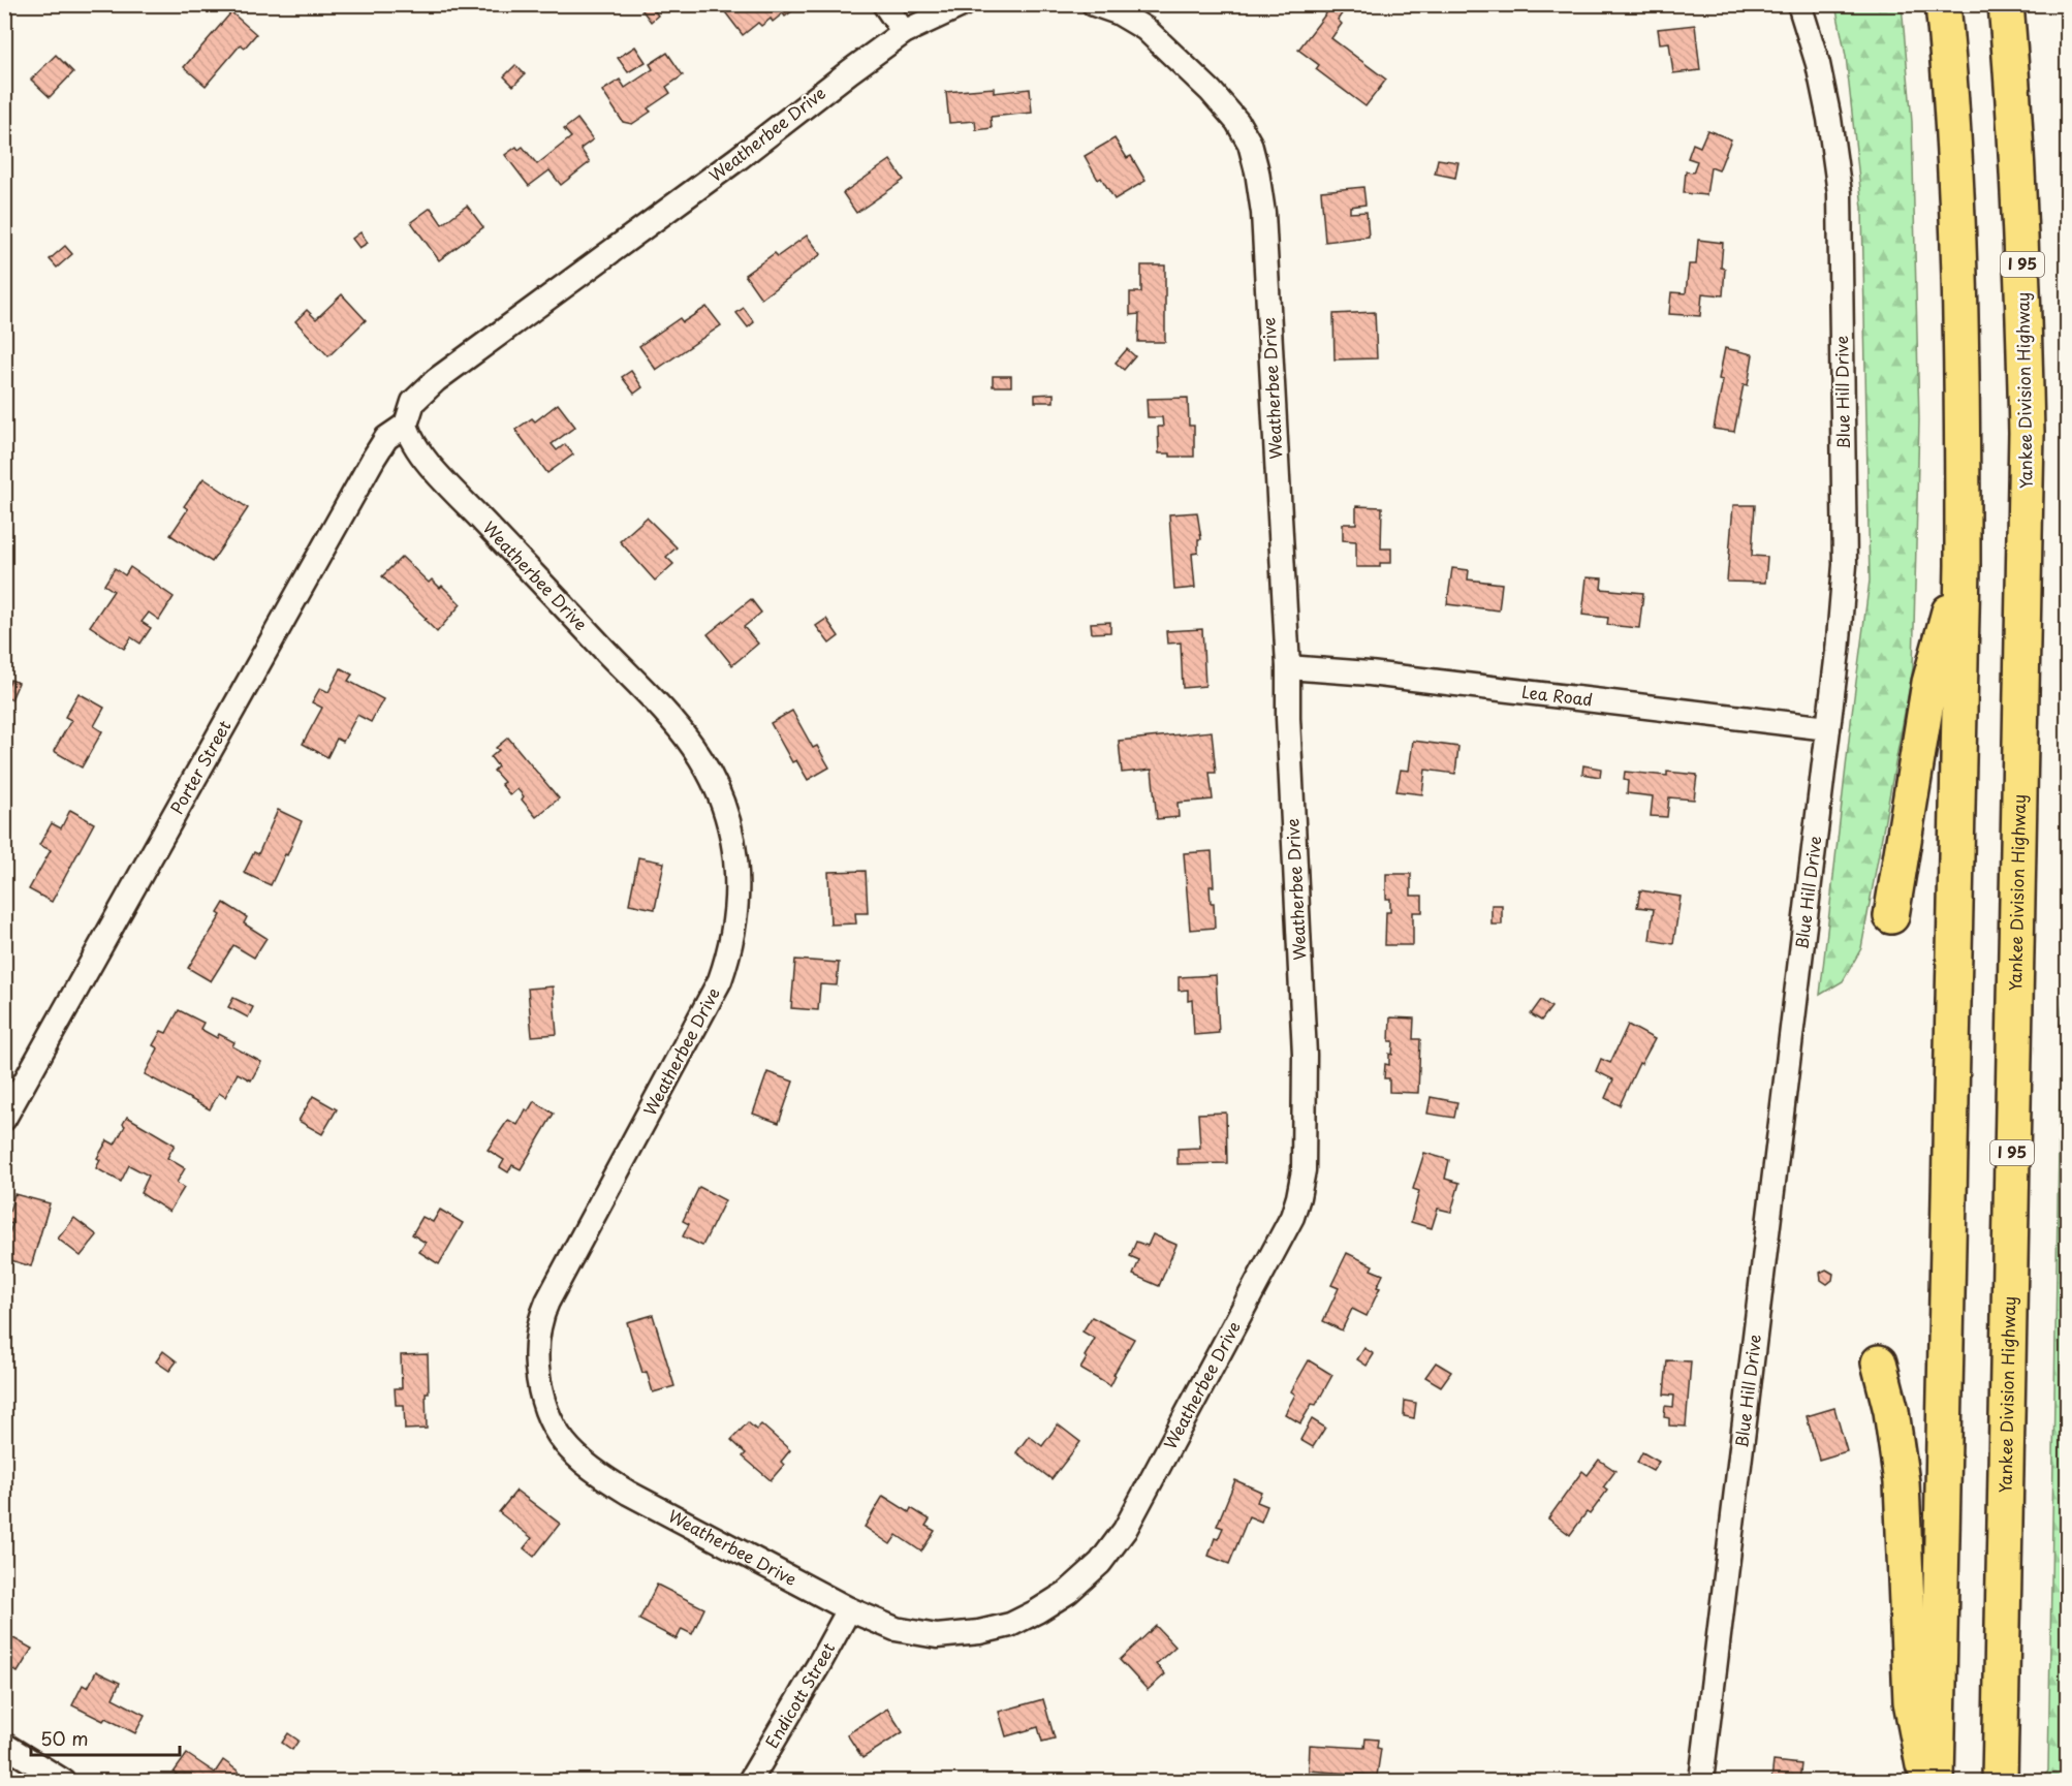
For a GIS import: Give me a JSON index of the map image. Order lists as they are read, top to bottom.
{
  "streets": {
    "highway": ["I 95", "Yankee Division Highway"],
    "street": [
      "Weatherbee Drive",
      "Blue Hill Drive",
      "Lea Road",
      "Porter Street",
      "Endicott Street"
    ]
  },
  "crossings": [
    ["Weatherbee Drive", "Lea Road"],
    ["Weatherbee Drive", "Porter Street"],
    ["Weatherbee Drive", "Endicott Street"],
    ["Blue Hill Drive", "Lea Road"]
  ],
  "scale_bar": "50 m"
}
